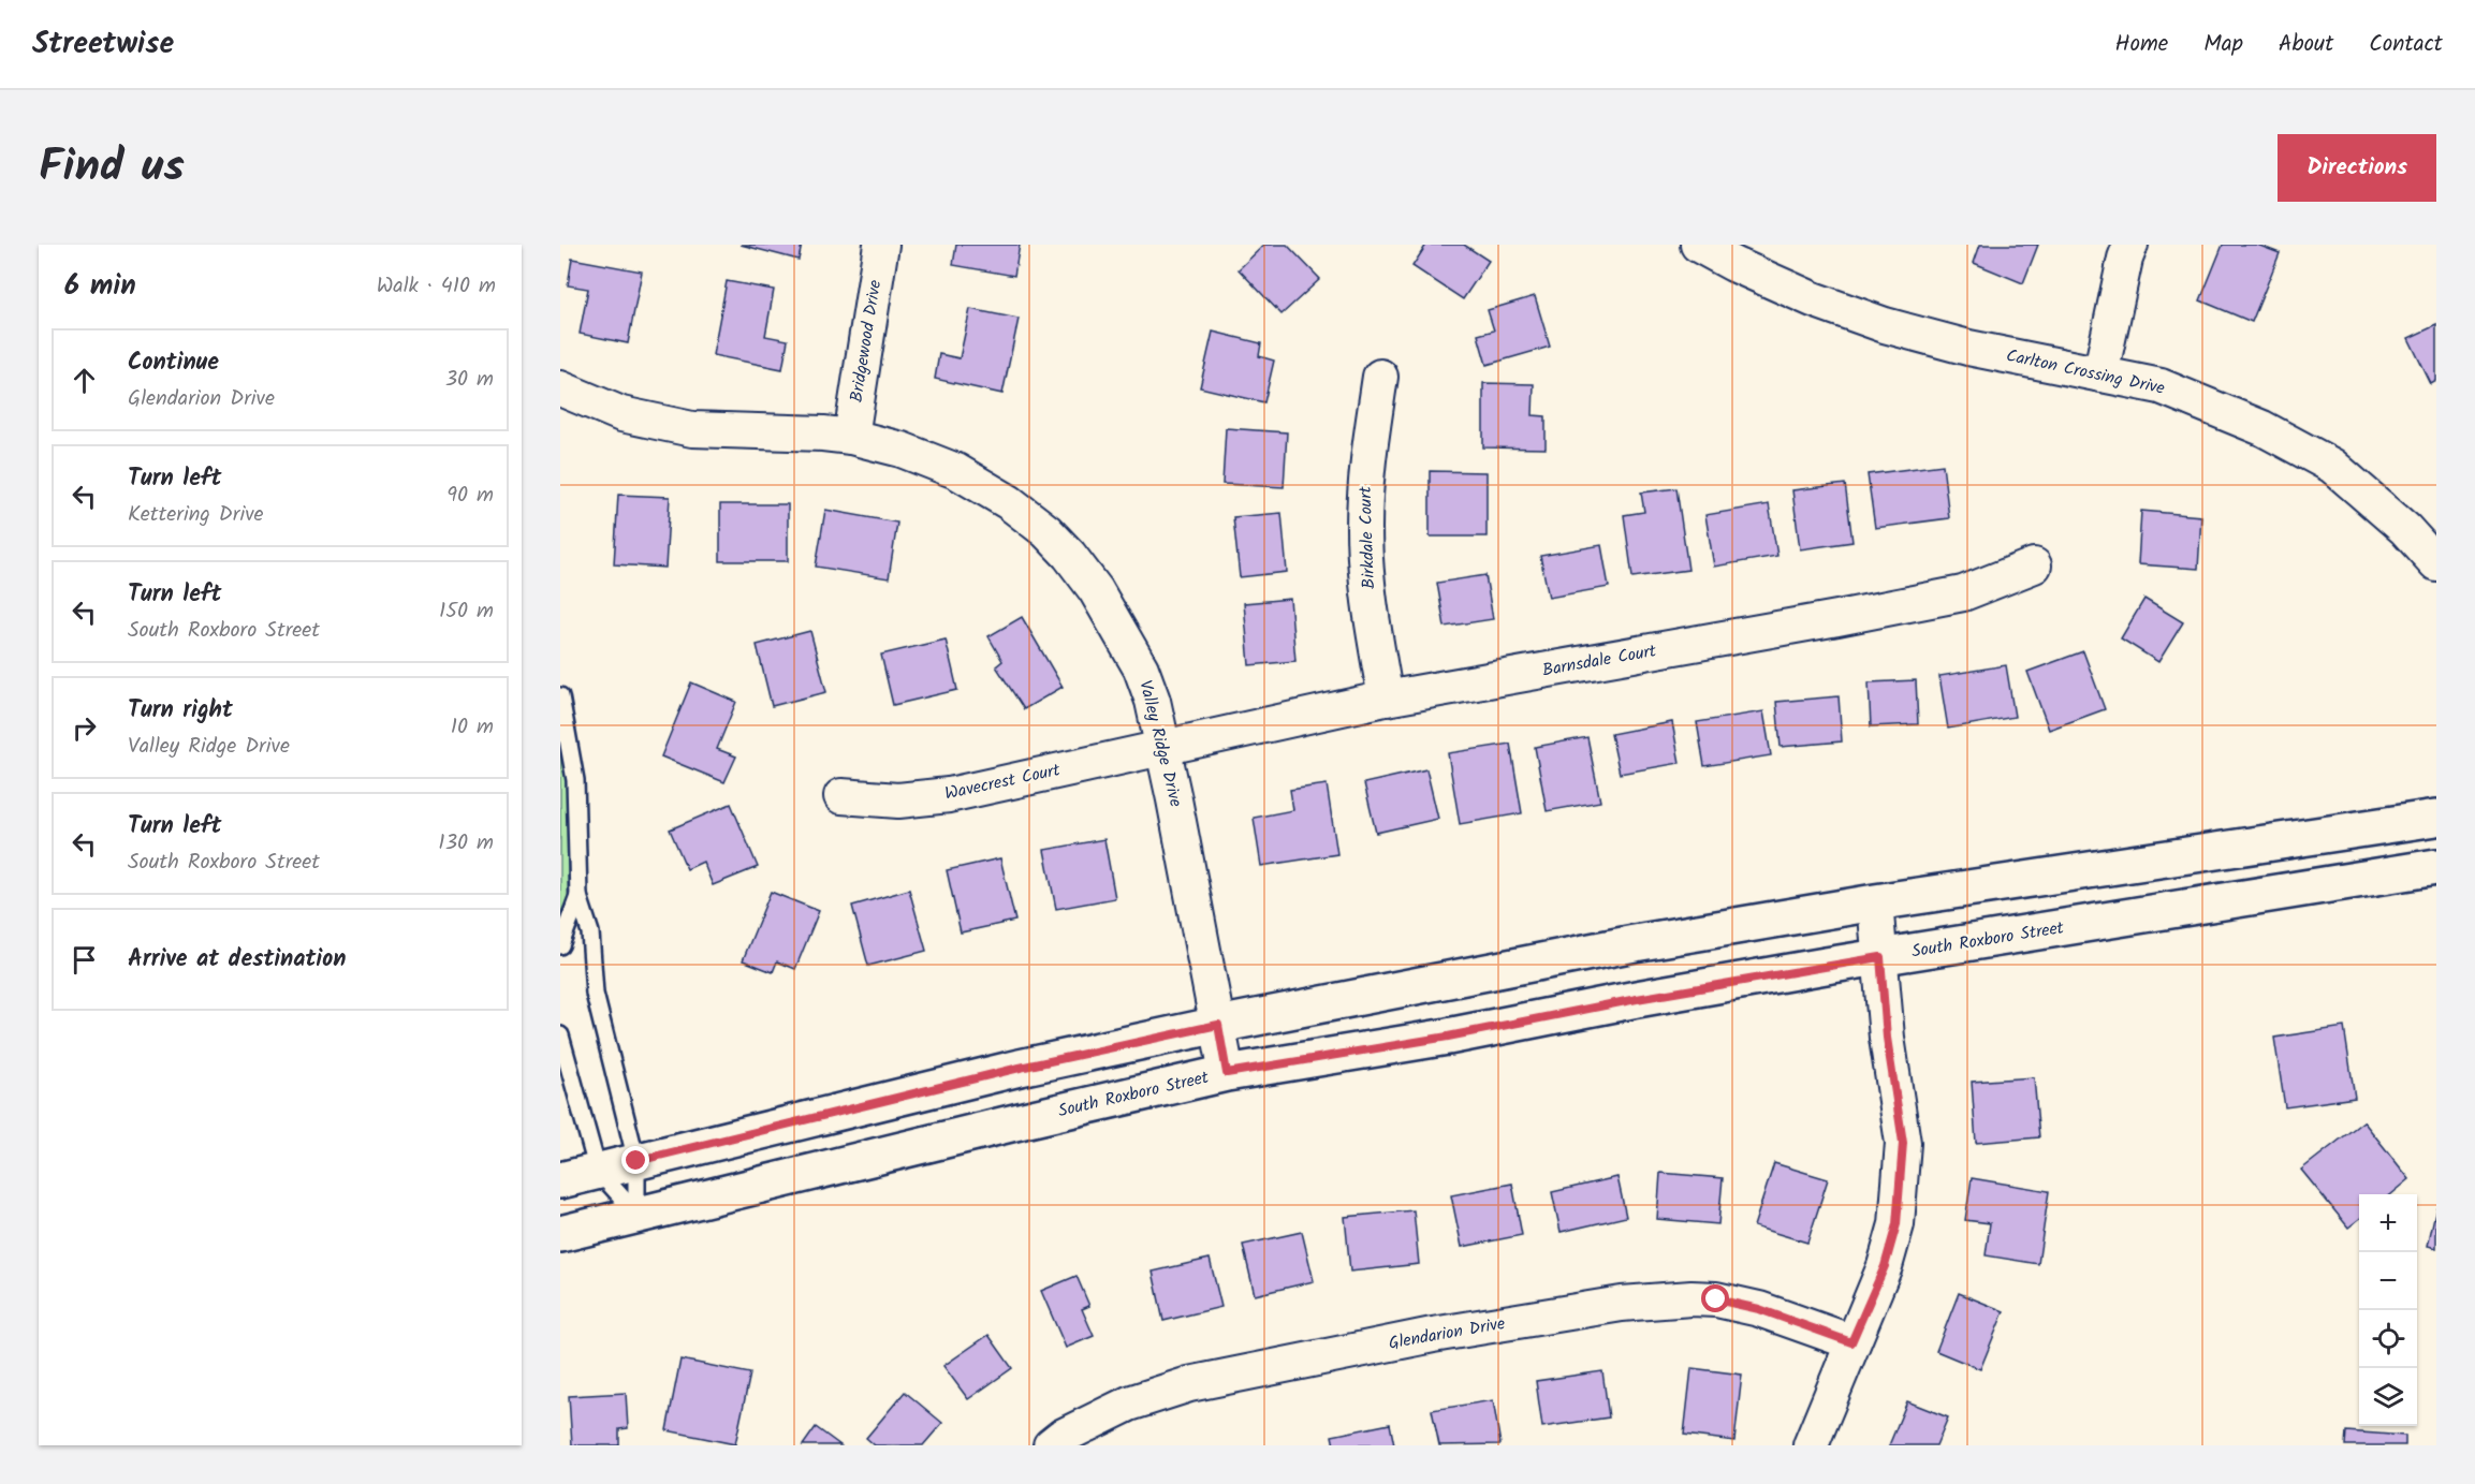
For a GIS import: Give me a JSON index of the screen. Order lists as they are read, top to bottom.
{
  "streets": {
    "street": [
      "Bridgewood Drive",
      "Carlton Crossing Drive",
      "Birkdale Court",
      "Barnsdale Court",
      "Valley Ridge Drive",
      "Wavecrest Court",
      "South Roxboro Street",
      "Glendarion Drive"
    ]
  },
  "crossings": [
    ["Bridgewood Drive", "Valley Ridge Drive"],
    ["Birkdale Court", "Barnsdale Court"],
    ["Barnsdale Court", "Valley Ridge Drive"],
    ["Barnsdale Court", "Wavecrest Court"],
    ["Valley Ridge Drive", "Wavecrest Court"],
    ["Valley Ridge Drive", "South Roxboro Street"]
  ],
  "page": {
    "header": "Streetwise",
    "nav": [
      "Home",
      "Map",
      "About",
      "Contact"
    ],
    "title": "Find us",
    "buttons": "Directions",
    "heading": ["6 min", "Walk · 410 m"],
    "list": [
      ["Continue", "Glendarion Drive", "30 m"],
      ["Turn left", "Kettering Drive", "90 m"],
      ["Turn left", "South Roxboro Street", "150 m"],
      ["Turn right", "Valley Ridge Drive", "10 m"],
      ["Turn left", "South Roxboro Street", "130 m"],
      "Arrive at destination"
    ],
    "map_buttons": ["+", "−"]
  }
}
